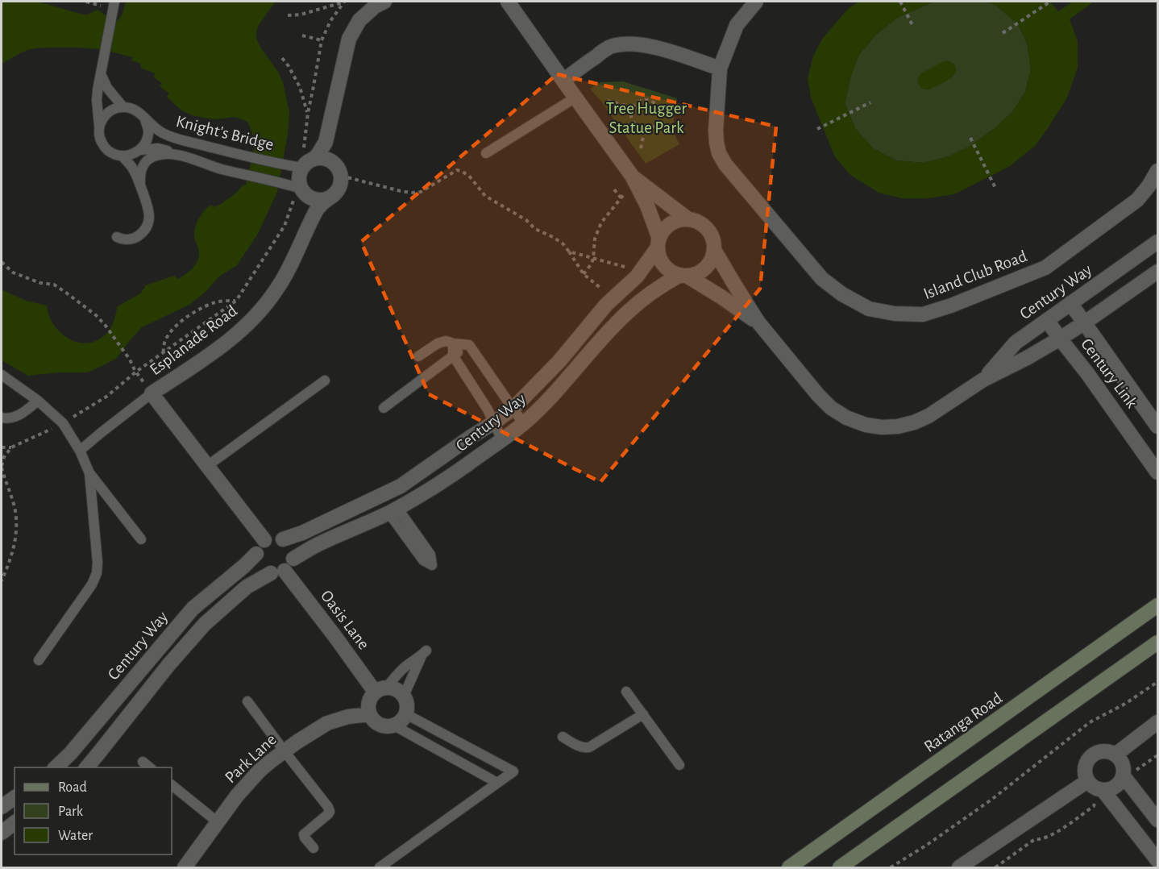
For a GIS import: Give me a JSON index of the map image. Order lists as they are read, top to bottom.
{
  "streets": {
    "main road": ["Ratanga Road"],
    "street": [
      "Island Club Road",
      "Century Way",
      "Esplanade Road",
      "Century Link",
      "Oasis Lane",
      "Park Lane"
    ],
    "lane": ["Knight's Bridge"]
  },
  "crossings": [
    ["Knight's Bridge", "Esplanade Road"],
    ["Century Way", "Esplanade Road"],
    ["Century Way", "Century Link"],
    ["Century Way", "Oasis Lane"],
    ["Esplanade Road", "Oasis Lane"],
    ["Oasis Lane", "Park Lane"]
  ],
  "parks": ["Tree Hugger Statue Park"],
  "legend": ["Road", "Park", "Water"]
}
